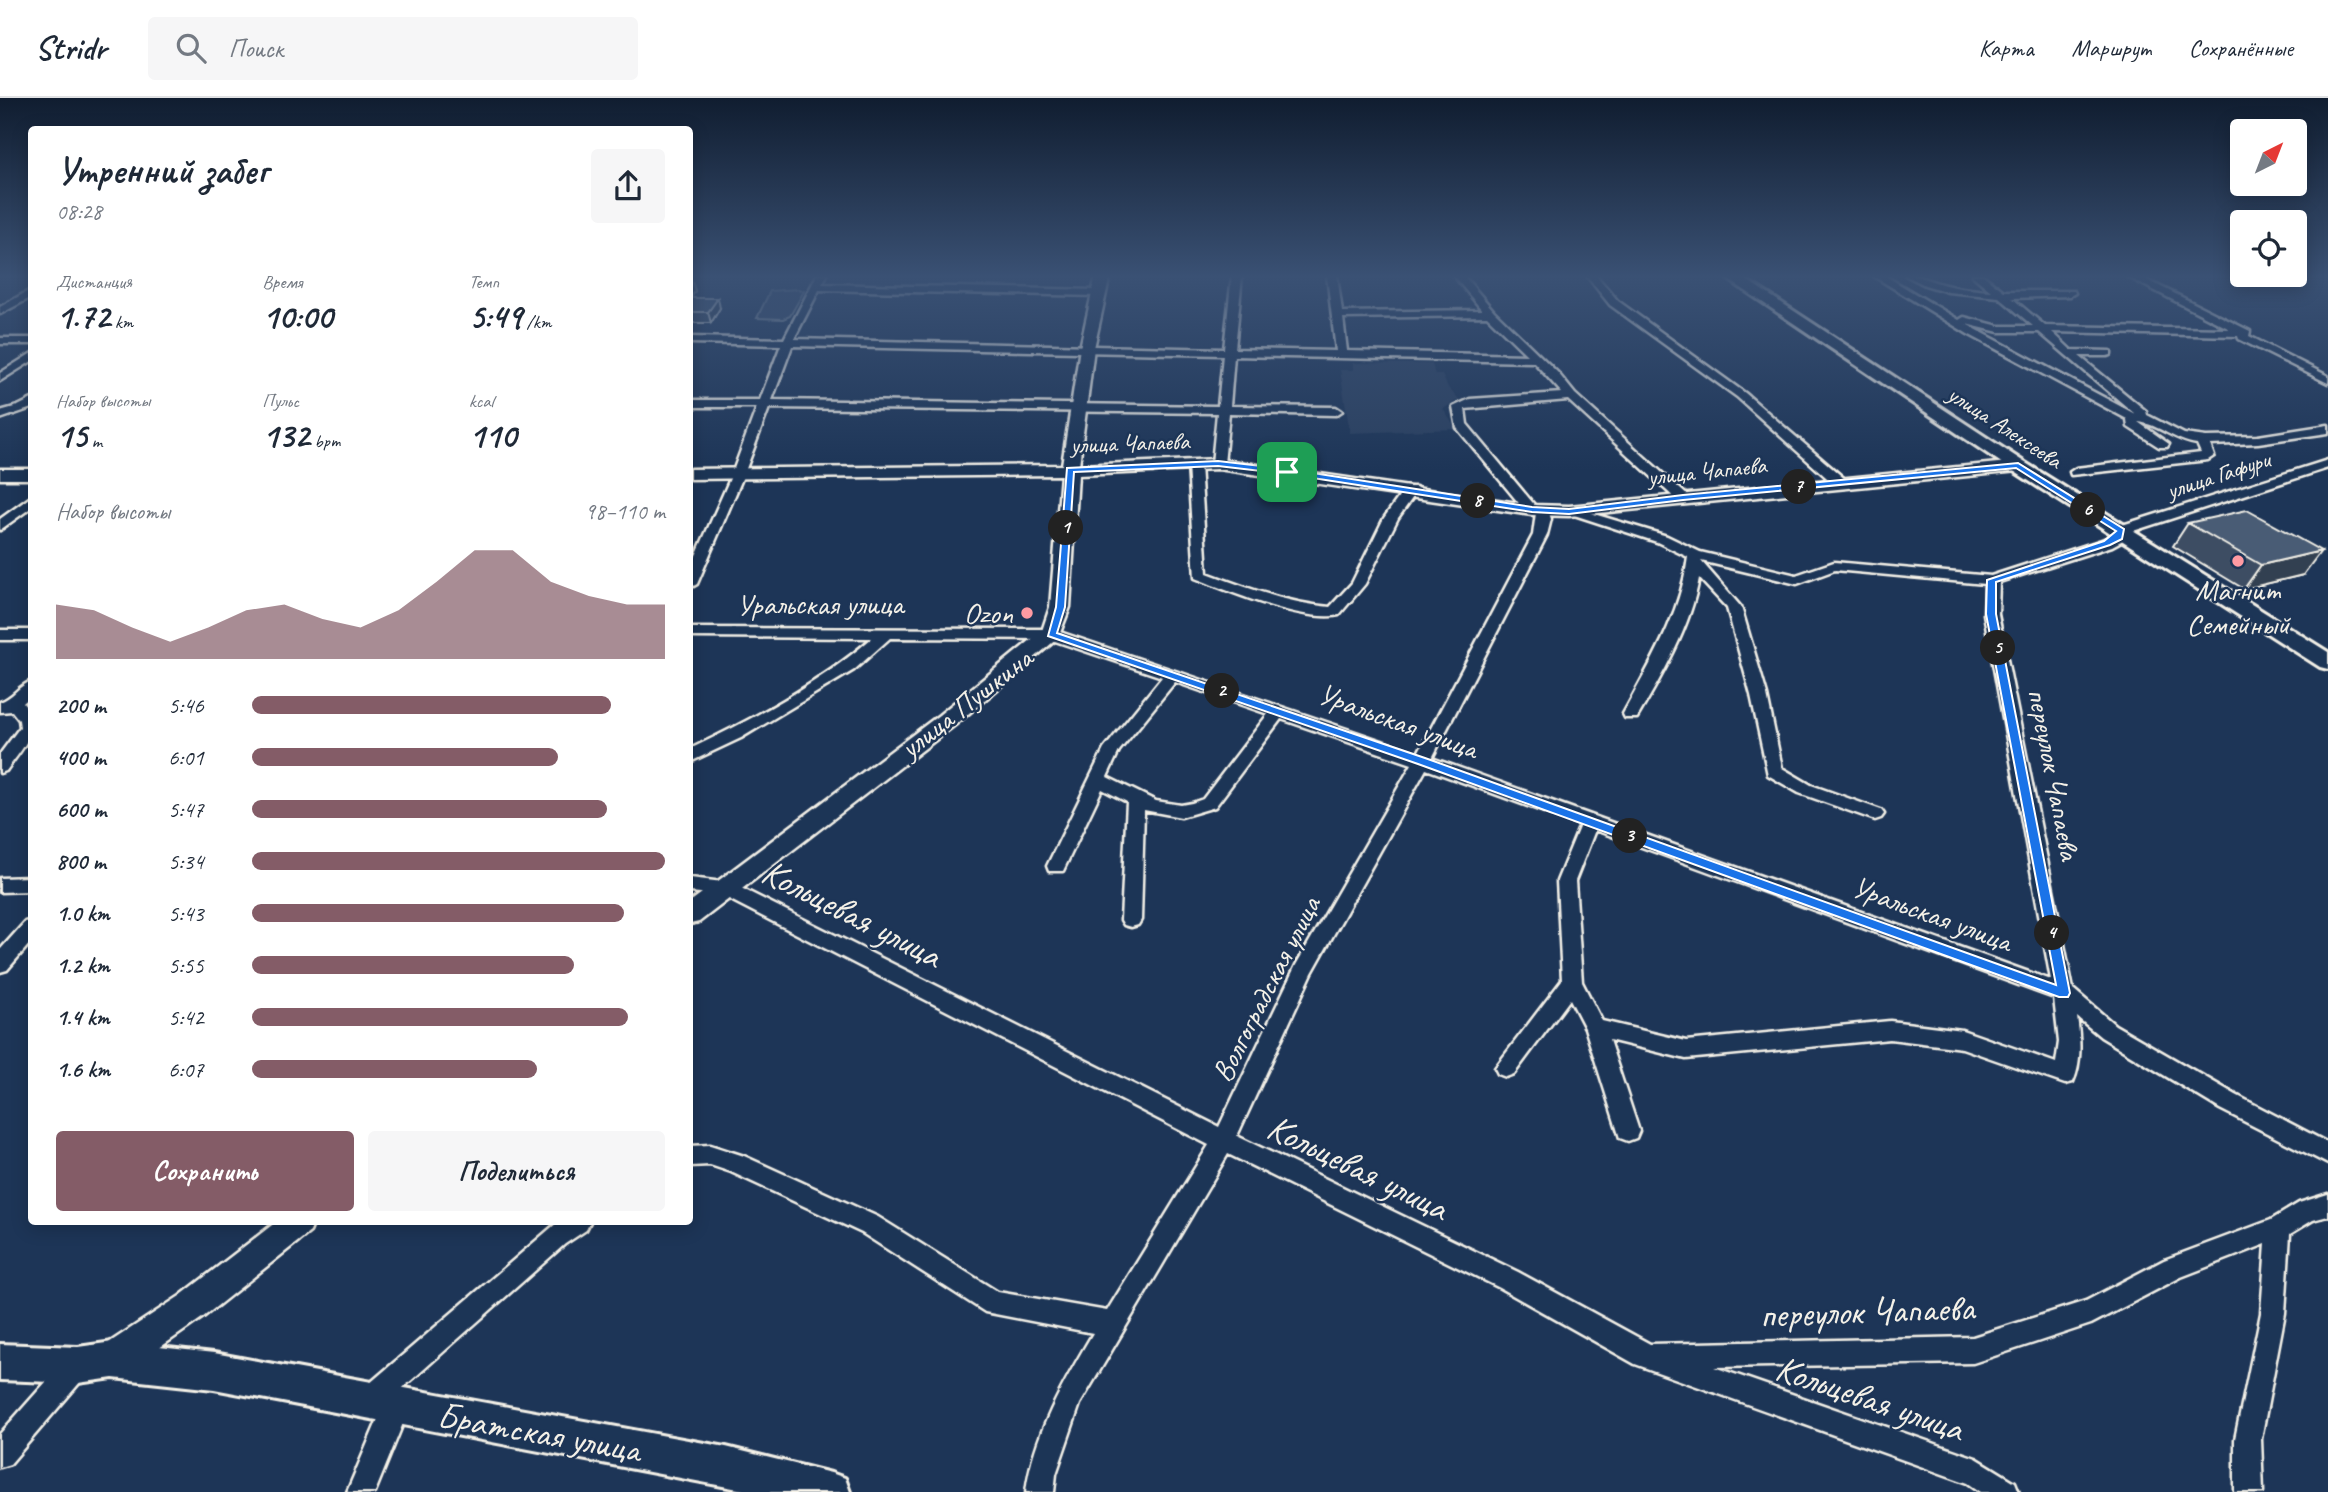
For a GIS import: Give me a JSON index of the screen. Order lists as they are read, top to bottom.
{
  "streets": {
    "main road": ["улица Алексеева", "Братская улица"],
    "street": [
      "улица Чапаева",
      "улица Гафури",
      "Уральская улица",
      "улица Пушкина",
      "переулок Чапаева",
      "Кольцевая улица",
      "Волгоградская улица"
    ]
  },
  "crossings": [
    ["улица Алексеева", "улица Чапаева"],
    ["улица Алексеева", "улица Гафури"],
    ["улица Чапаева", "улица Пушкина"],
    ["улица Чапаева", "переулок Чапаева"],
    ["улица Чапаева", "Волгоградская улица"],
    ["Уральская улица", "улица Пушкина"],
    ["Уральская улица", "переулок Чапаева"],
    ["Уральская улица", "Волгоградская улица"],
    ["улица Пушкина", "Кольцевая улица"],
    ["переулок Чапаева", "Кольцевая улица"],
    ["Кольцевая улица", "Волгоградская улица"]
  ],
  "places": ["Магнит Семейный", "Ozon"],
  "north": "top right",
  "page": {
    "header": "Stridr",
    "search": "Поиск",
    "nav": ["Карта", "Маршрут", "Сохранённые"],
    "heading": ["Утренний забег", "08:28"],
    "stats": [
      ["Дистанция", "1.72 km"],
      ["Время", "10:00"],
      ["Темп", "5:49 /km"],
      ["Набор высоты", "15 m"],
      ["Пульс", "132 bpm"],
      ["kcal", "110"]
    ],
    "pins": [
      "7",
      "8",
      "6",
      "1",
      "5",
      "2",
      "3",
      "4"
    ],
    "chart": ["Набор высоты", "98–110 m"],
    "list": [
      {
        "name": "200 m",
        "note": "5:46"
      },
      {
        "name": "400 m",
        "note": "6:01"
      },
      {
        "name": "600 m",
        "note": "5:47"
      },
      {
        "name": "800 m",
        "note": "5:34"
      },
      {
        "name": "1.0 km",
        "note": "5:43"
      },
      {
        "name": "1.2 km",
        "note": "5:55"
      },
      {
        "name": "1.4 km",
        "note": "5:42"
      },
      {
        "name": "1.6 km",
        "note": "6:07"
      }
    ],
    "buttons": ["Сохранить", "Поделиться"]
  }
}
